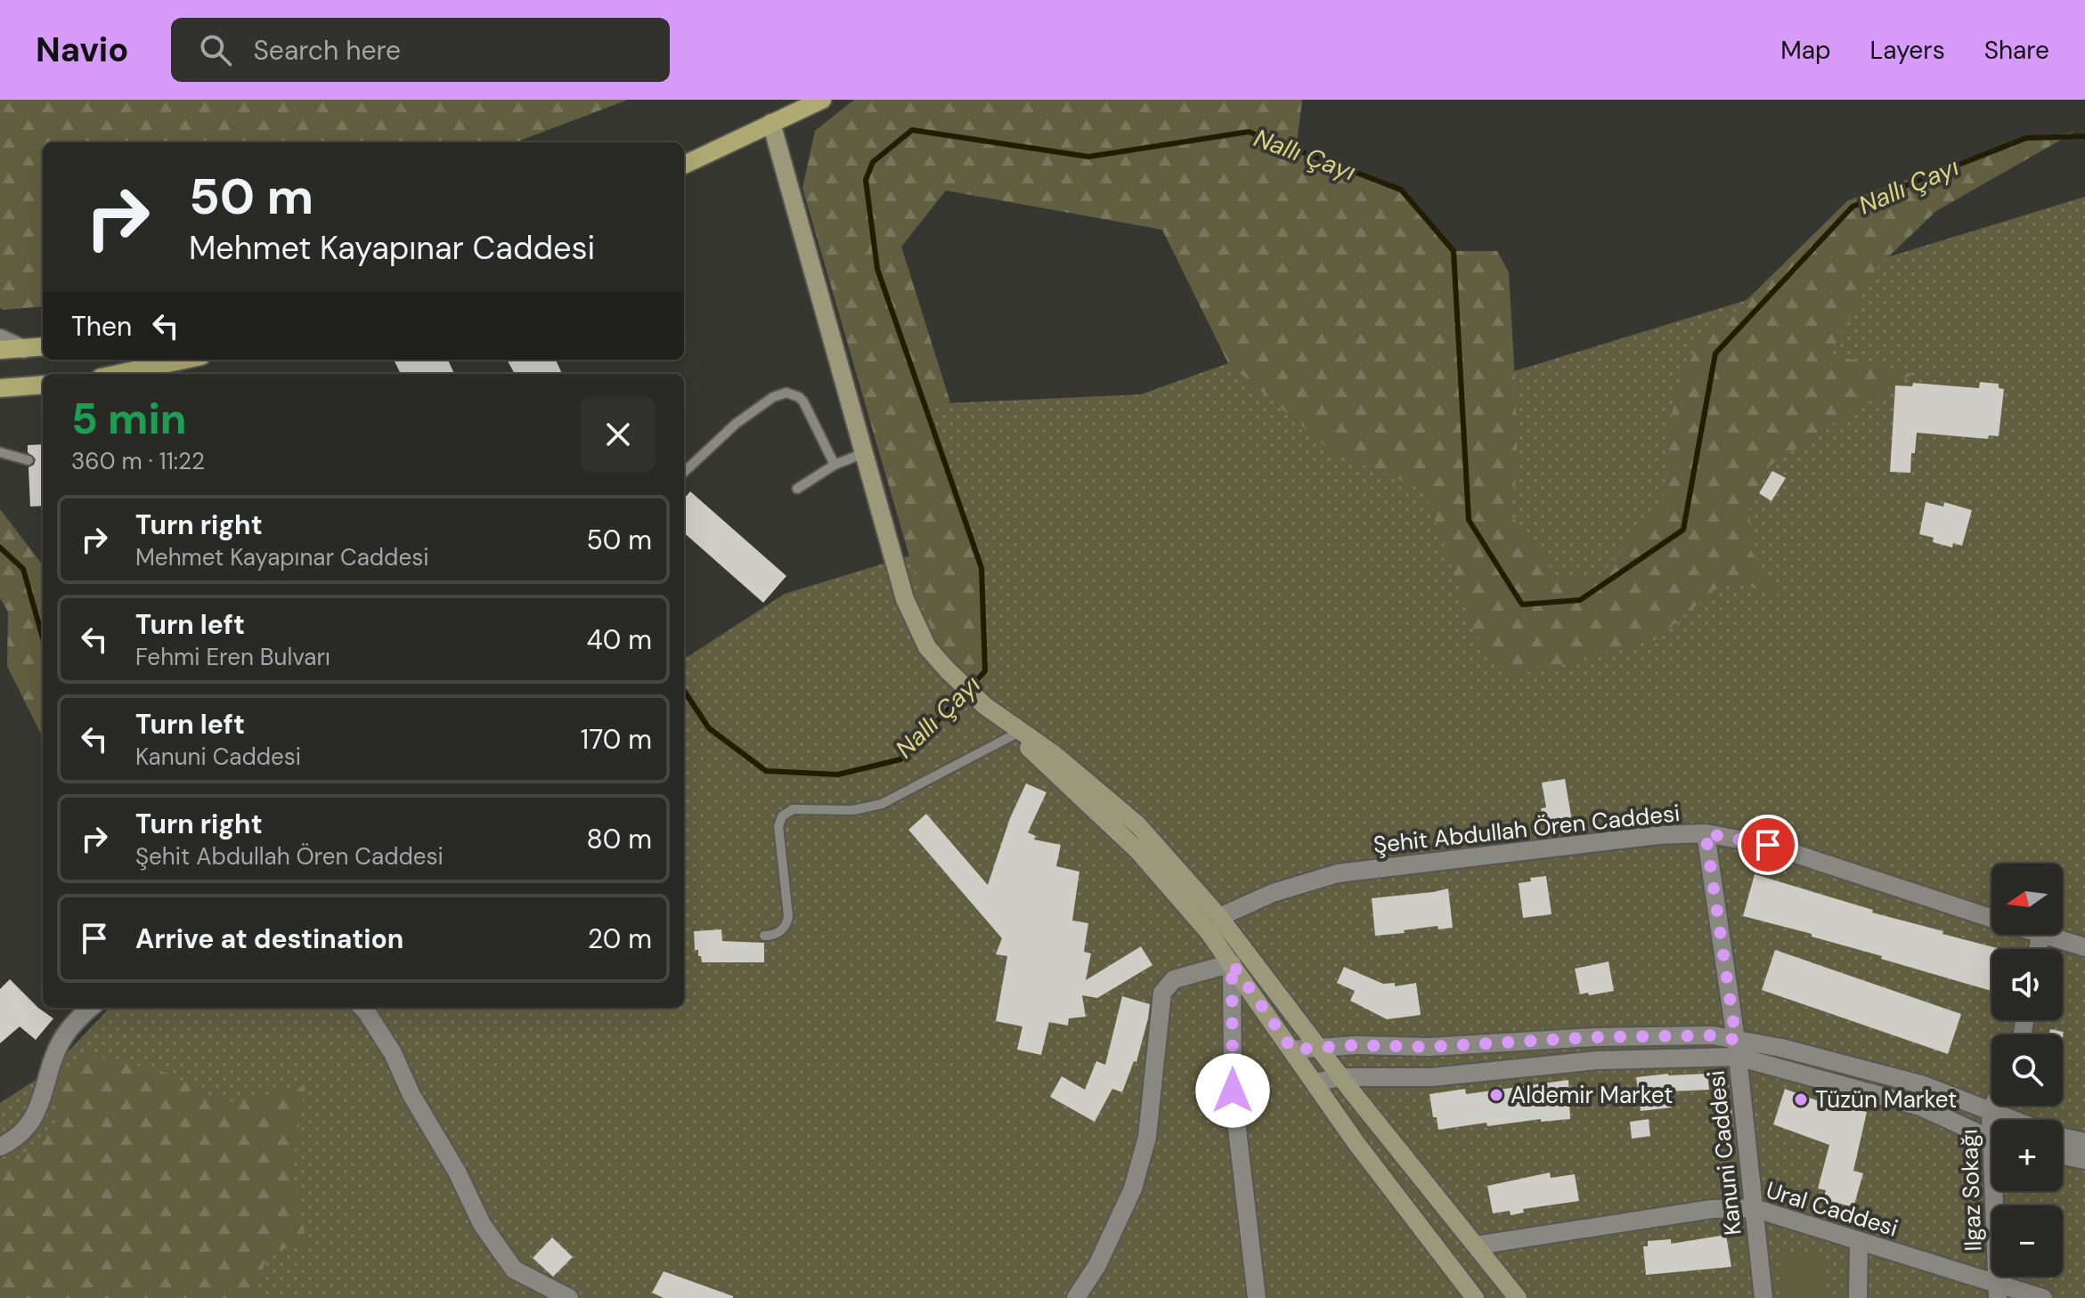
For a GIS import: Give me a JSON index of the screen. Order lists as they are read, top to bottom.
{
  "streets": {
    "street": [
      "Şehit Abdullah Ören Caddesi",
      "Kanuni Caddesi",
      "Ilgaz Sokağı",
      "Ural Caddesi"
    ]
  },
  "crossings": [
    ["Şehit Abdullah Ören Caddesi", "Kanuni Caddesi"],
    ["Kanuni Caddesi", "Ural Caddesi"],
    ["Ilgaz Sokağı", "Ural Caddesi"]
  ],
  "water": ["Nallı Çayı"],
  "places": ["Aldemir Market", "Tüzün Market"],
  "north": "left",
  "page": {
    "header": "Navio",
    "search": "Search here",
    "nav": ["Map", "Layers", "Share"],
    "turn": ["50 m", "Mehmet Kayapınar Caddesi"],
    "then": "Then",
    "heading": ["5 min", "360 m · 11:22"],
    "list": [
      {
        "name": "Turn right",
        "note": "Mehmet Kayapınar Caddesi",
        "value": "50 m"
      },
      {
        "name": "Turn left",
        "note": "Fehmi Eren Bulvarı",
        "value": "40 m"
      },
      {
        "name": "Turn left",
        "note": "Kanuni Caddesi",
        "value": "170 m"
      },
      {
        "name": "Turn right",
        "note": "Şehit Abdullah Ören Caddesi",
        "value": "80 m"
      },
      {
        "name": "Arrive at destination",
        "value": "20 m"
      }
    ],
    "map_buttons": ["+", "−"]
  }
}
